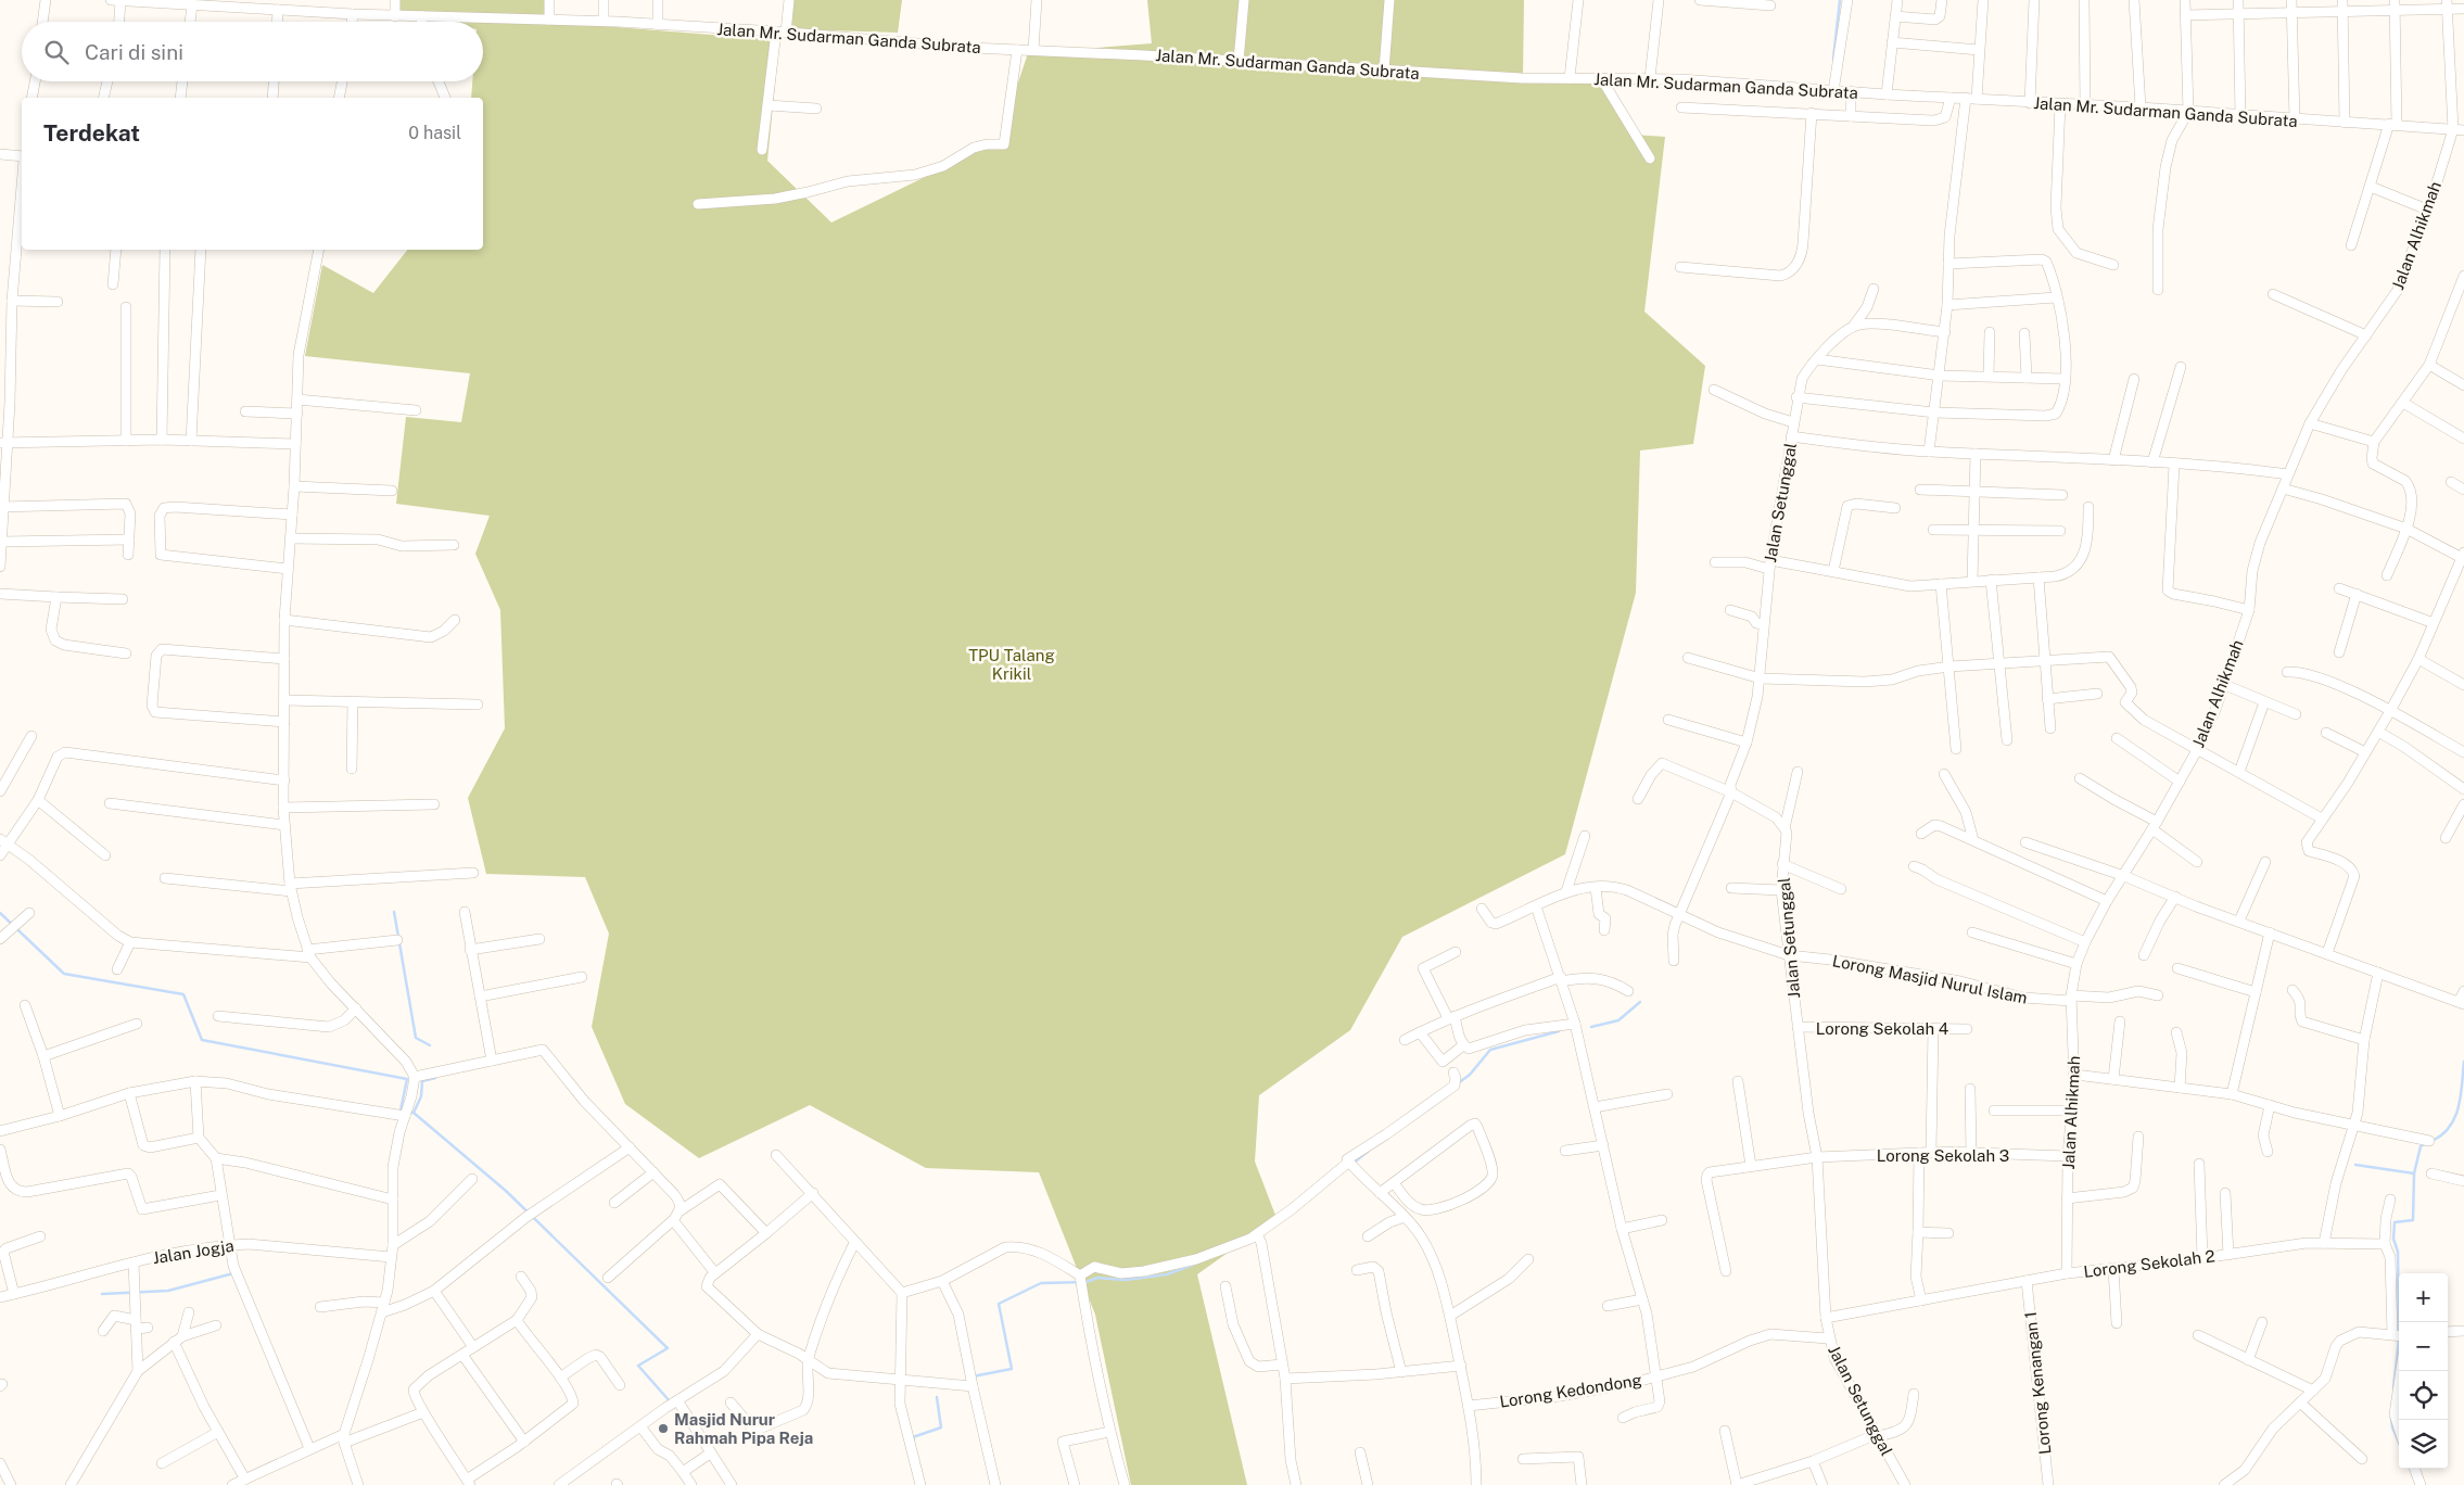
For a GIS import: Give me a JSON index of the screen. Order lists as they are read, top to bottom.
{
  "streets": {
    "street": [
      "Jalan Mr. Sudarman Ganda Subrata",
      "Jalan Alhikmah",
      "Jalan Setunggal",
      "Lorong Masjid Nurul Islam",
      "Lorong Sekolah 4",
      "Lorong Sekolah 3",
      "Jalan Jogja",
      "Lorong Sekolah 2",
      "Lorong Kenangan 1",
      "Lorong Kedondong"
    ]
  },
  "crossings": [
    ["Jalan Mr. Sudarman Ganda Subrata", "Jalan Alhikmah"],
    ["Jalan Alhikmah", "Lorong Masjid Nurul Islam"],
    ["Jalan Alhikmah", "Lorong Sekolah 3"],
    ["Jalan Alhikmah", "Lorong Sekolah 2"],
    ["Jalan Setunggal", "Lorong Masjid Nurul Islam"],
    ["Jalan Setunggal", "Lorong Sekolah 4"],
    ["Jalan Setunggal", "Lorong Sekolah 3"],
    ["Jalan Setunggal", "Lorong Sekolah 2"],
    ["Jalan Setunggal", "Lorong Kedondong"],
    ["Lorong Sekolah 2", "Lorong Kenangan 1"]
  ],
  "parks": ["TPU Talang Krikil"],
  "places": ["Masjid Nurur Rahmah Pipa Reja"],
  "page": {
    "search": "Cari di sini",
    "heading": ["Terdekat", "0 hasil"],
    "map_buttons": ["+", "−"]
  }
}
